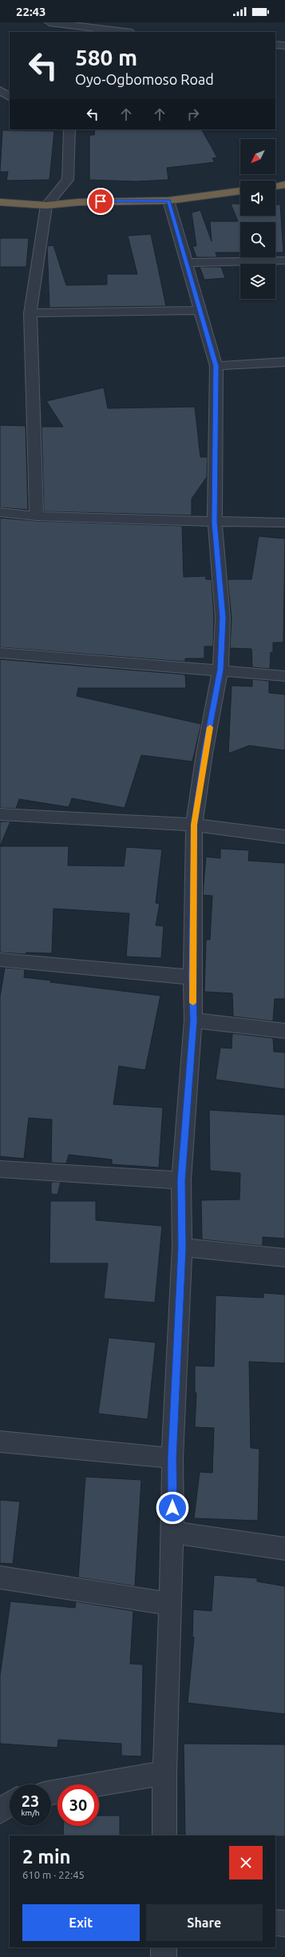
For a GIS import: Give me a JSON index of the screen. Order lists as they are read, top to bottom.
{
  "north": "bottom left",
  "page": {
    "status": "22:43",
    "turn": ["580 m", "Oyo-Ogbomoso Road"],
    "speed": "23 km/h",
    "limit": "30",
    "heading": ["2 min", "610 m · 22:45"],
    "buttons": ["Exit", "Share"]
  }
}
